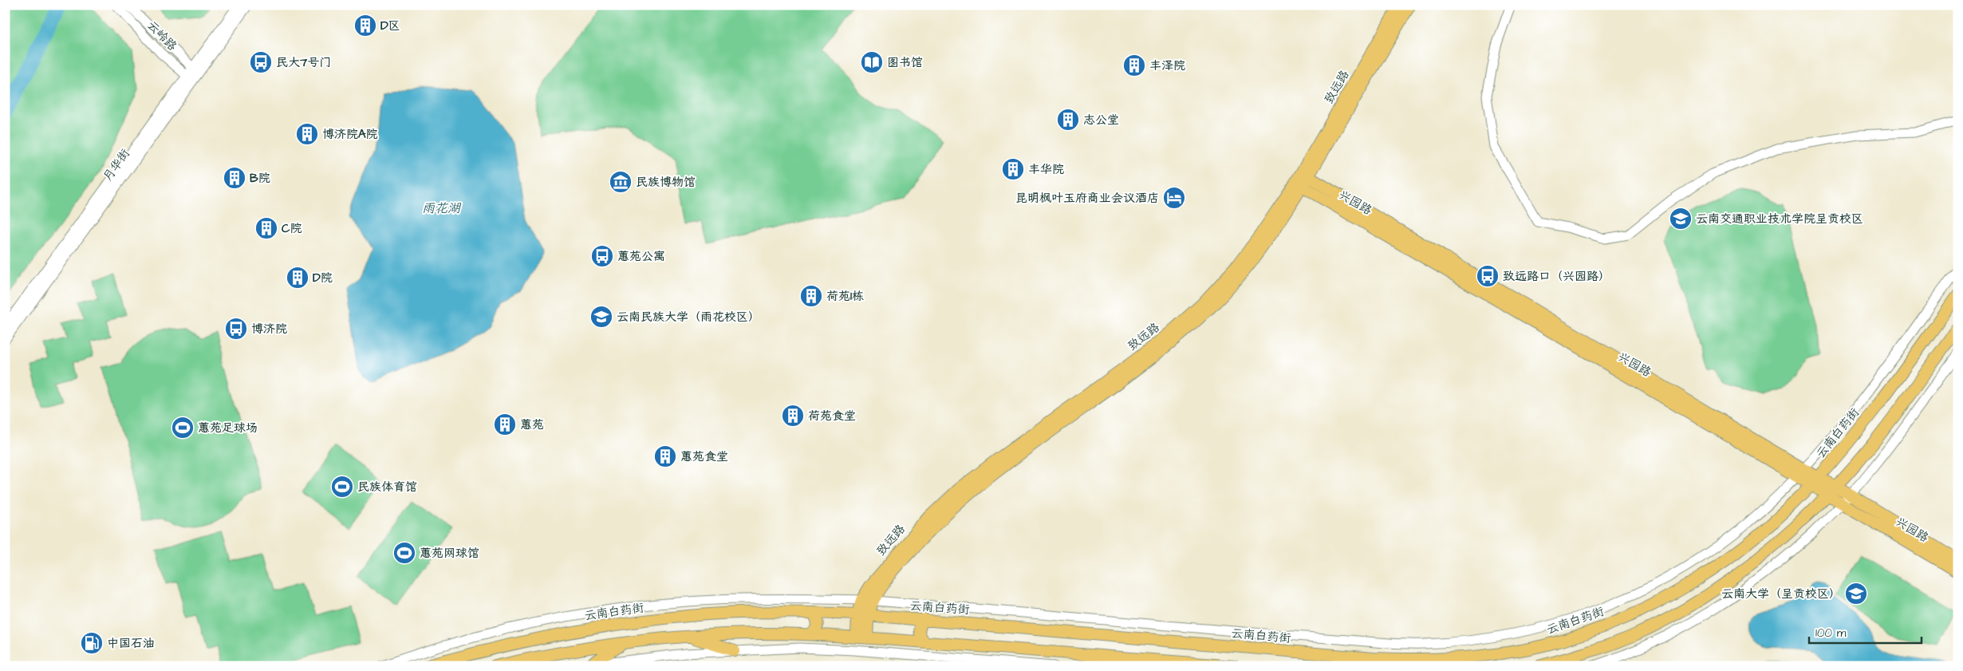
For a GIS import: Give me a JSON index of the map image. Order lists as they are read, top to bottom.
{
  "streets": {
    "main road": ["致远路", "兴园路", "云南白药街"],
    "street": ["云岭路", "月华街"]
  },
  "crossings": [
    ["云岭路", "月华街"],
    ["致远路", "兴园路"],
    ["致远路", "云南白药街"],
    ["兴园路", "云南白药街"]
  ],
  "water": ["雨花湖"],
  "places": {
    "building": [
      "D区",
      "丰泽院",
      "志公堂",
      "博济院A院",
      "丰华院",
      "B院",
      "C院",
      "D院",
      "荷苑1栋",
      "荷苑食堂",
      "蕙苑",
      "蕙苑食堂"
    ],
    "bus stop": [
      "民大7号门",
      "蕙苑公寓",
      "致远路口（兴园路）",
      "博济院"
    ],
    "library": ["图书馆"],
    "museum": ["民族博物馆"],
    "hotel": ["昆明枫叶玉府商业会议酒店"],
    "school or university": ["云南交通职业技术学院呈贡校区", "云南民族大学（雨花校区）", "云南大学（呈贡校区）"],
    "sports": ["蕙苑足球场", "民族体育馆", "蕙苑网球馆"],
    "fuel station": ["中国石油"]
  },
  "scale_bar": "100 m"
}
